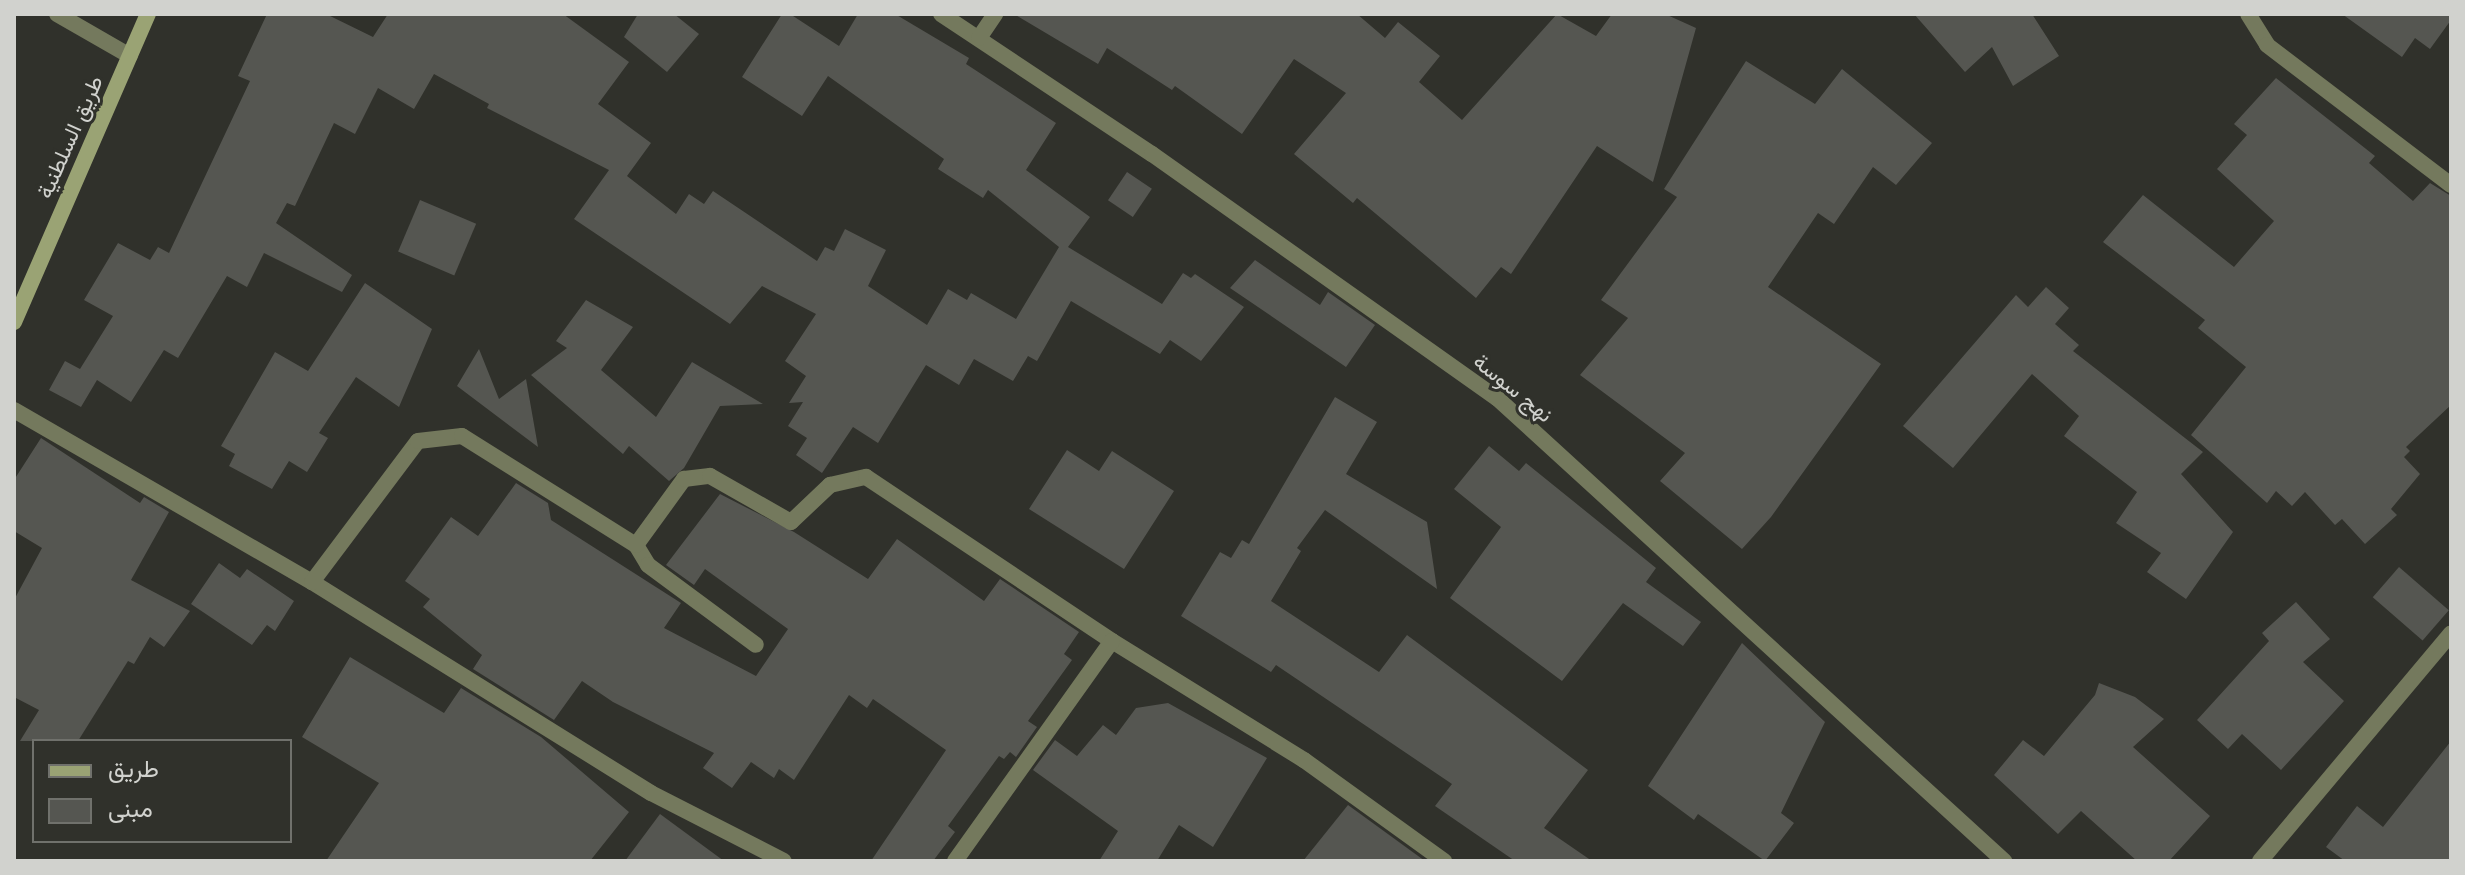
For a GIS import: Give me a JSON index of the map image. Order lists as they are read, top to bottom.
{
  "streets": {
    "main road": ["طريق السلطنية"],
    "street": ["نهج سوسة"]
  },
  "legend": ["طريق", "مبنى"]
}
